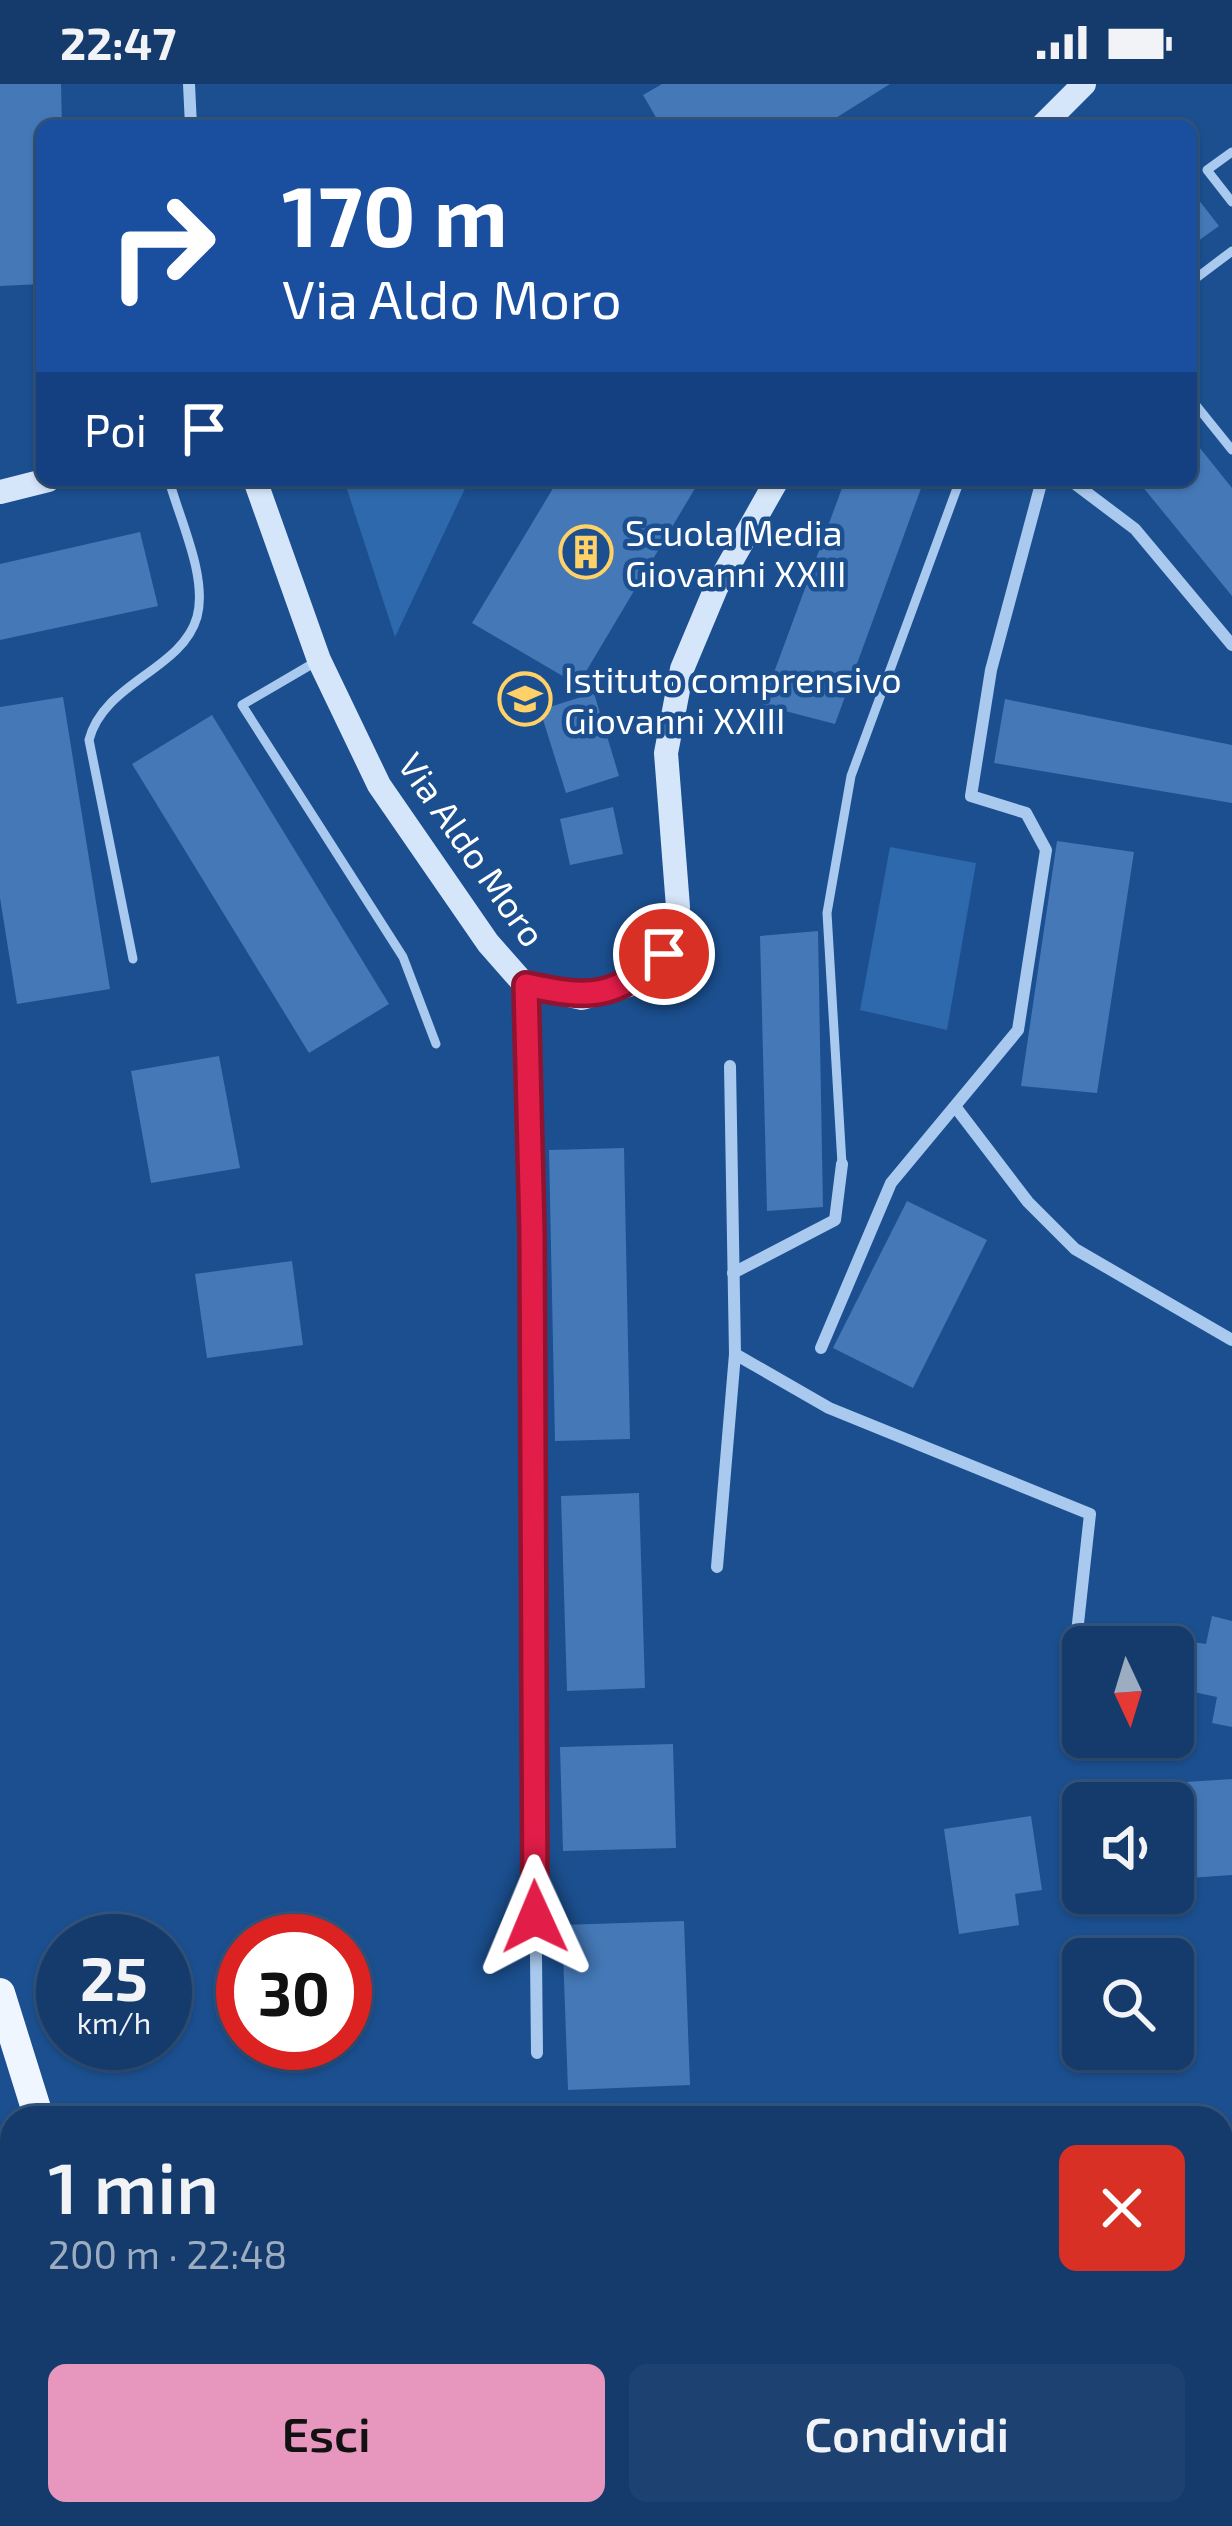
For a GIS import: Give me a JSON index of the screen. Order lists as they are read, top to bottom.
{
  "streets": {
    "street": ["Via Aldo Moro"]
  },
  "places": {
    "building": ["Scuola Media Giovanni XXIII"],
    "school or university": ["Istituto comprensivo Giovanni XXIII"]
  },
  "north": "bottom",
  "page": {
    "status": "22:47",
    "turn": ["170 m", "Via Aldo Moro"],
    "then": "Poi",
    "speed": "25 km/h",
    "limit": "30",
    "heading": ["1 min", "200 m · 22:48"],
    "buttons": ["Esci", "Condividi"]
  }
}
